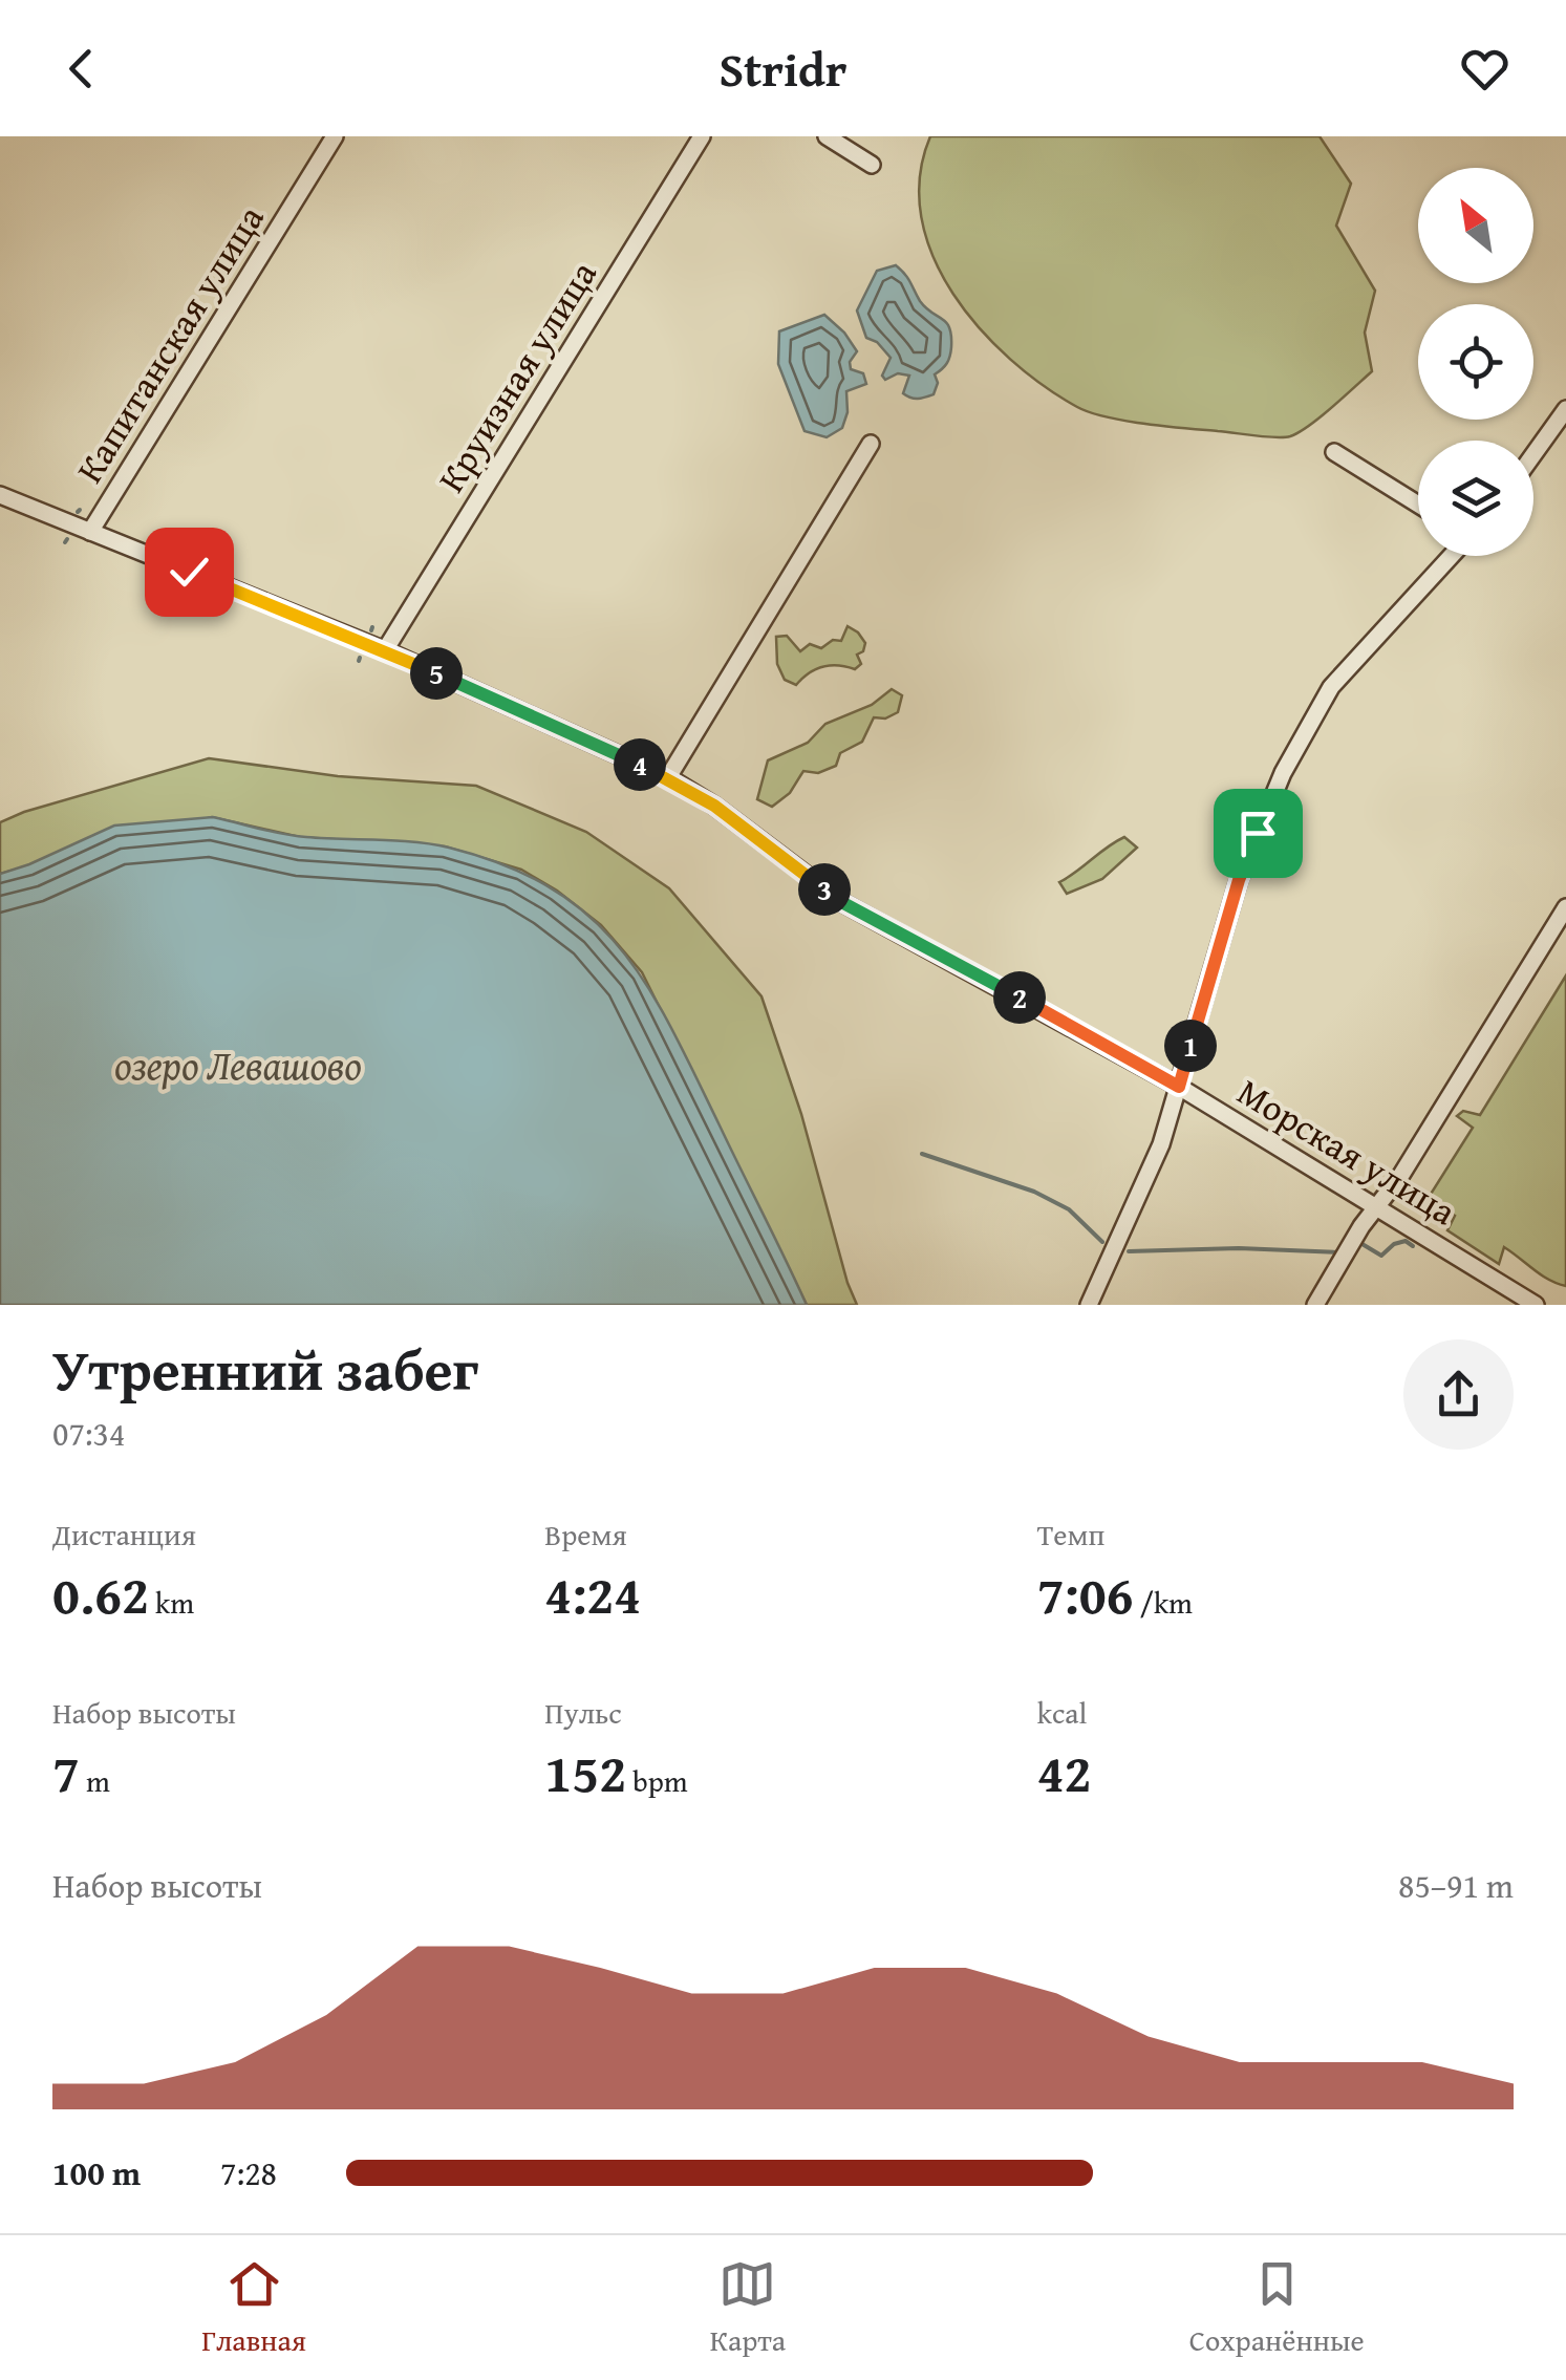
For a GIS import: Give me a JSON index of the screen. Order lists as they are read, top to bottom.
{
  "streets": {
    "street": ["Капитанская улица", "Круизная улица", "Морская улица"]
  },
  "crossings": [
    ["Капитанская улица", "Морская улица"],
    ["Круизная улица", "Морская улица"]
  ],
  "water": ["озеро Левашово"],
  "north": "top left",
  "page": {
    "header": "Stridr",
    "pins": [
      "5",
      "4",
      "3",
      "2",
      "1"
    ],
    "heading": ["Утренний забег", "07:34"],
    "stats": [
      ["Дистанция", "0.62 km"],
      ["Время", "4:24"],
      ["Темп", "7:06 /km"],
      ["Набор высоты", "7 m"],
      ["Пульс", "152 bpm"],
      ["kcal", "42"]
    ],
    "chart": ["Набор высоты", "85–91 m"],
    "list": [
      {
        "name": "100 m",
        "note": "7:28"
      }
    ],
    "tabs": ["Главная", "Карта", "Сохранённые"]
  }
}
